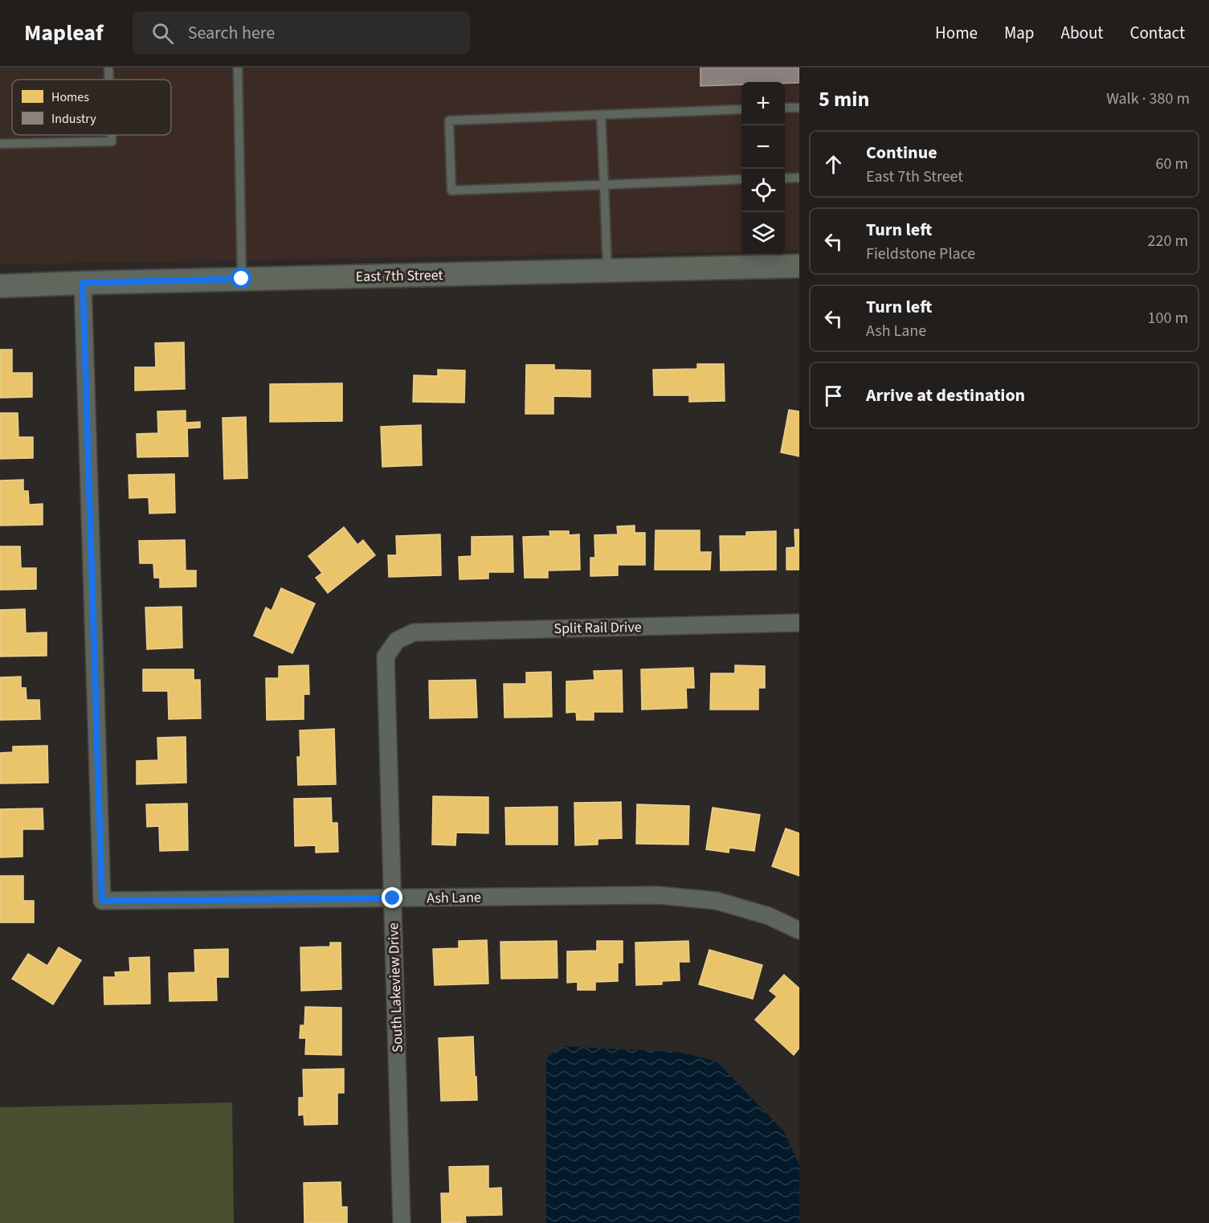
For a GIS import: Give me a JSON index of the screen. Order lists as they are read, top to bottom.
{
  "streets": {
    "street": [
      "East 7th Street",
      "Split Rail Drive",
      "Ash Lane",
      "South Lakeview Drive"
    ]
  },
  "crossings": [
    ["East 7th Street", "Ash Lane"],
    ["Split Rail Drive", "South Lakeview Drive"],
    ["Ash Lane", "South Lakeview Drive"]
  ],
  "legend": ["Homes", "Industry"],
  "page": {
    "header": "Mapleaf",
    "search": "Search here",
    "nav": [
      "Home",
      "Map",
      "About",
      "Contact"
    ],
    "heading": ["5 min", "Walk · 380 m"],
    "map_buttons": ["+", "−"],
    "list": [
      ["Continue", "East 7th Street", "60 m"],
      ["Turn left", "Fieldstone Place", "220 m"],
      ["Turn left", "Ash Lane", "100 m"],
      "Arrive at destination"
    ]
  }
}
